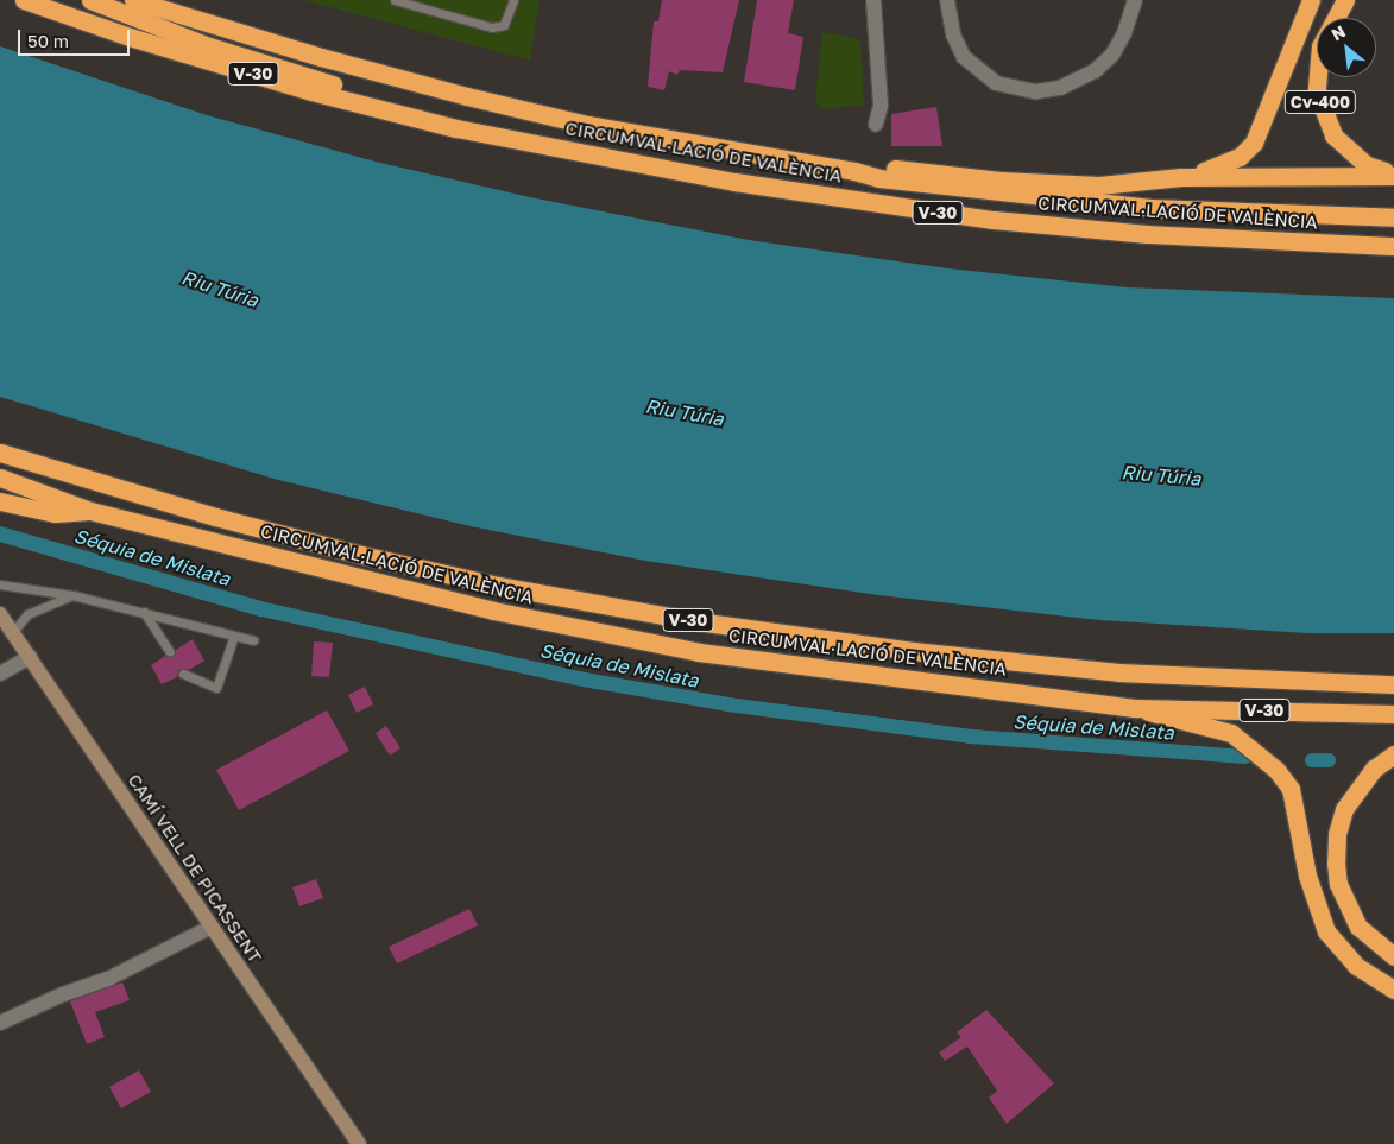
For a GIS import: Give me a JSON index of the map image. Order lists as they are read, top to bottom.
{
  "streets": {
    "highway": ["V-30", "Cv-400", "CIRCUMVAL·LACIÓ DE VALÈNCIA"],
    "street": ["CAMÍ VELL DE PICASSENT"]
  },
  "water": ["Riu Túria", "Séquia de Mislata"],
  "scale_bar": "50 m",
  "north": "top left"
}
